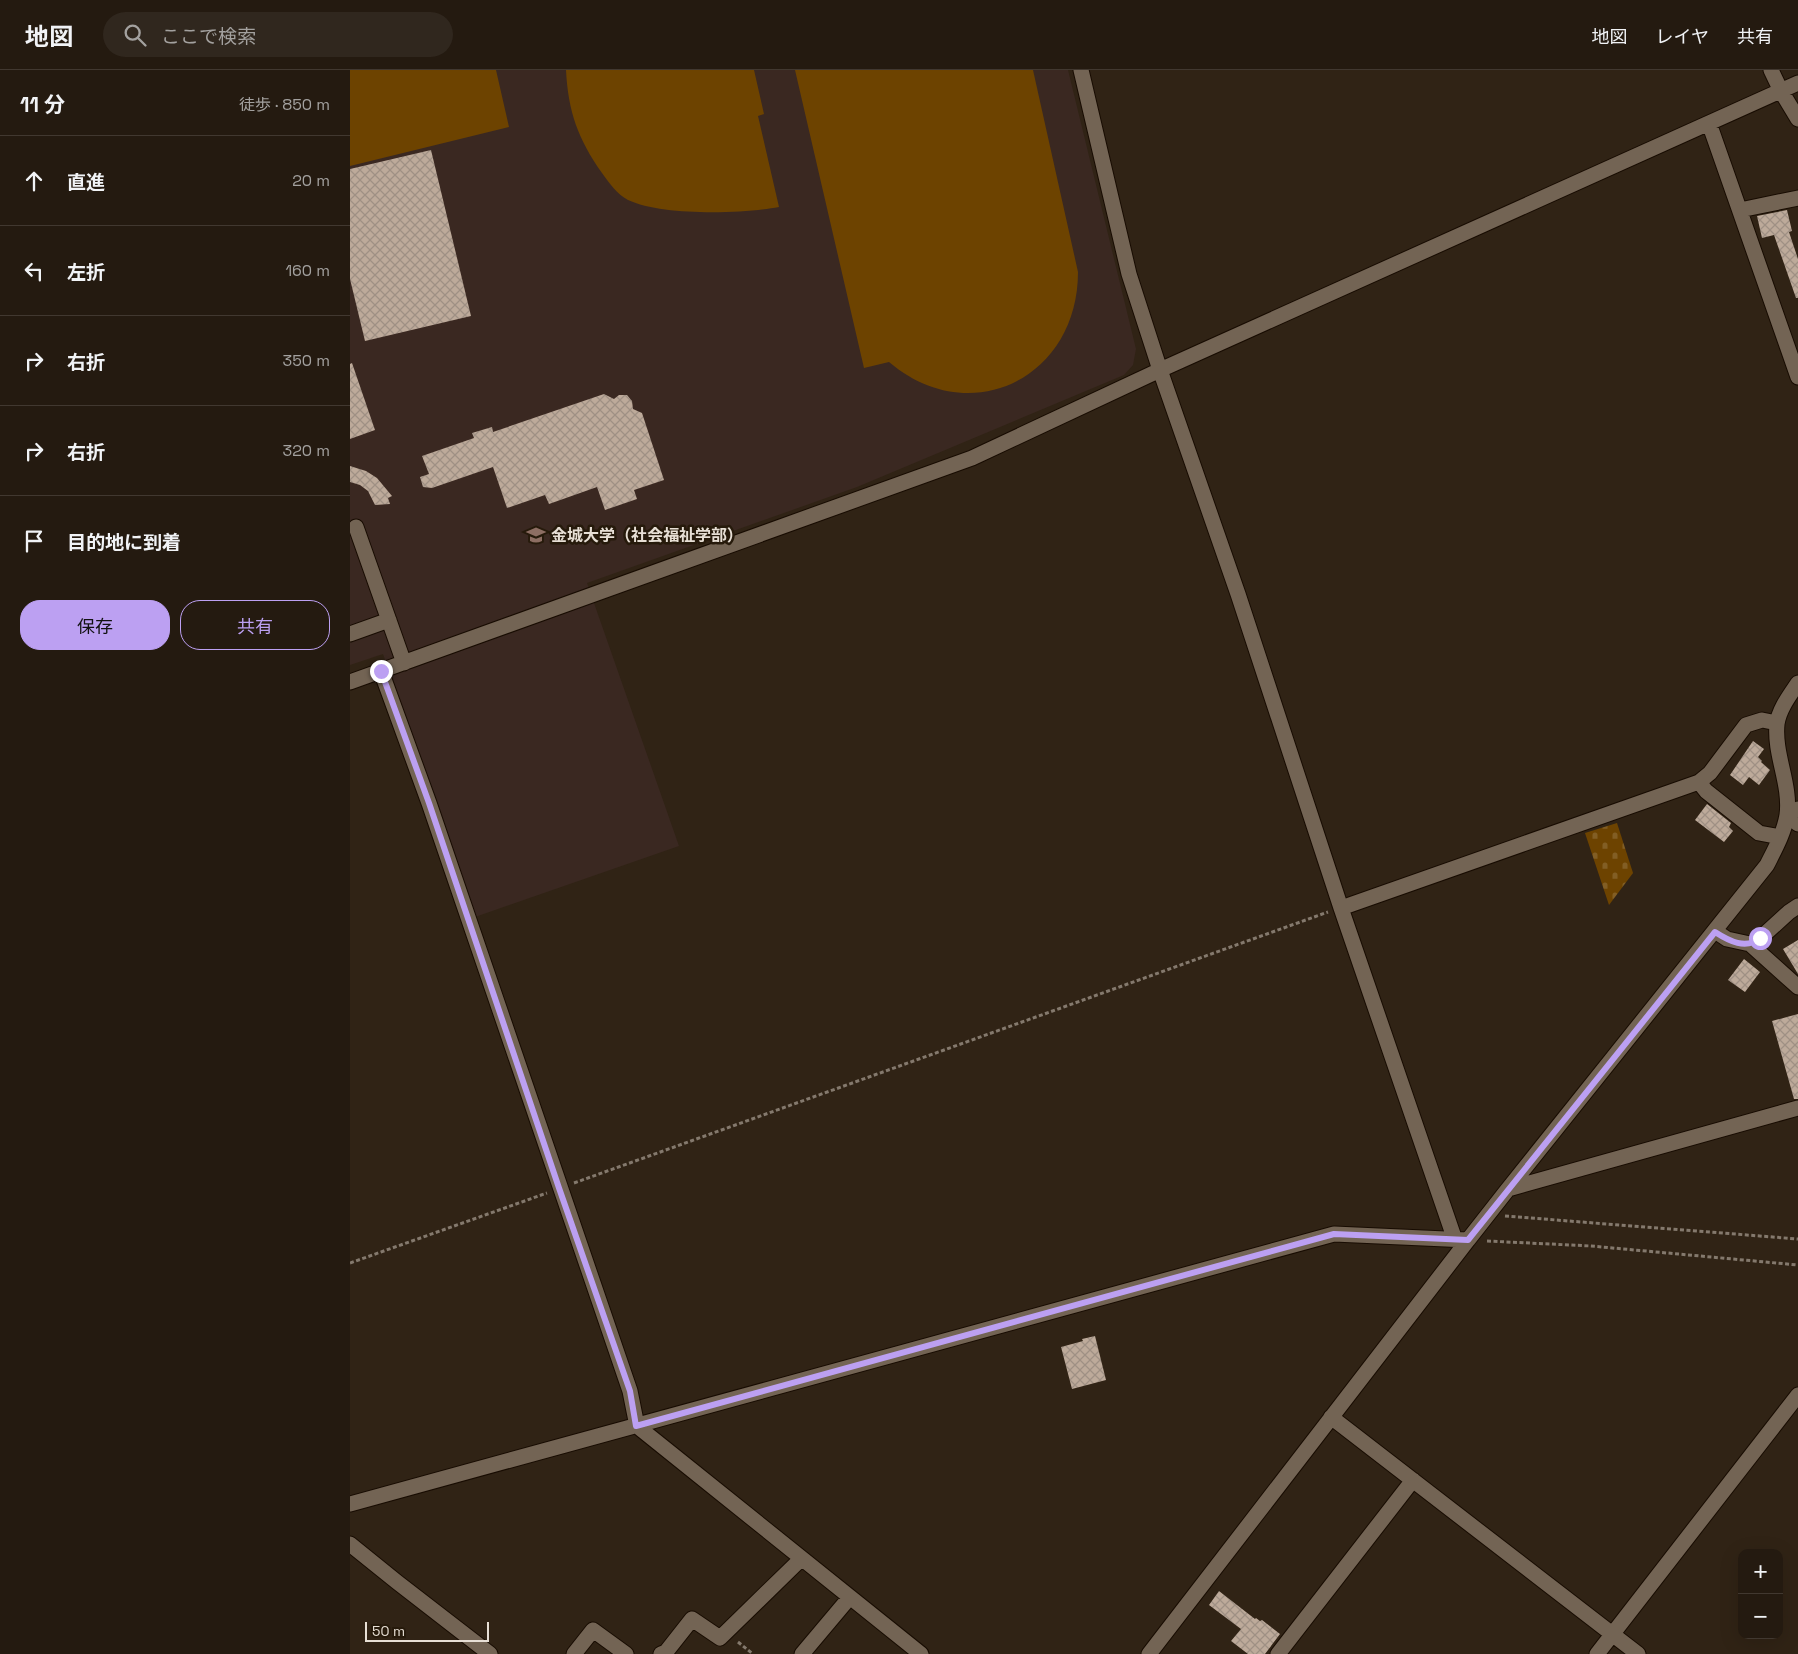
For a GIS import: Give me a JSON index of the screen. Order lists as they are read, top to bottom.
{
  "places": {
    "school or university": ["金城大学（社会福祉学部）"]
  },
  "scale_bar": "50 m",
  "page": {
    "header": "地図",
    "search": "ここで検索",
    "nav": ["地図", "レイヤ", "共有"],
    "heading": ["11 分", "徒歩 · 850 m"],
    "list": [
      ["直進", "20 m"],
      ["左折", "160 m"],
      ["右折", "350 m"],
      ["右折", "320 m"],
      "目的地に到着"
    ],
    "buttons": ["保存", "共有"],
    "map_buttons": ["+", "−"],
    "scale": "50 m"
  }
}
